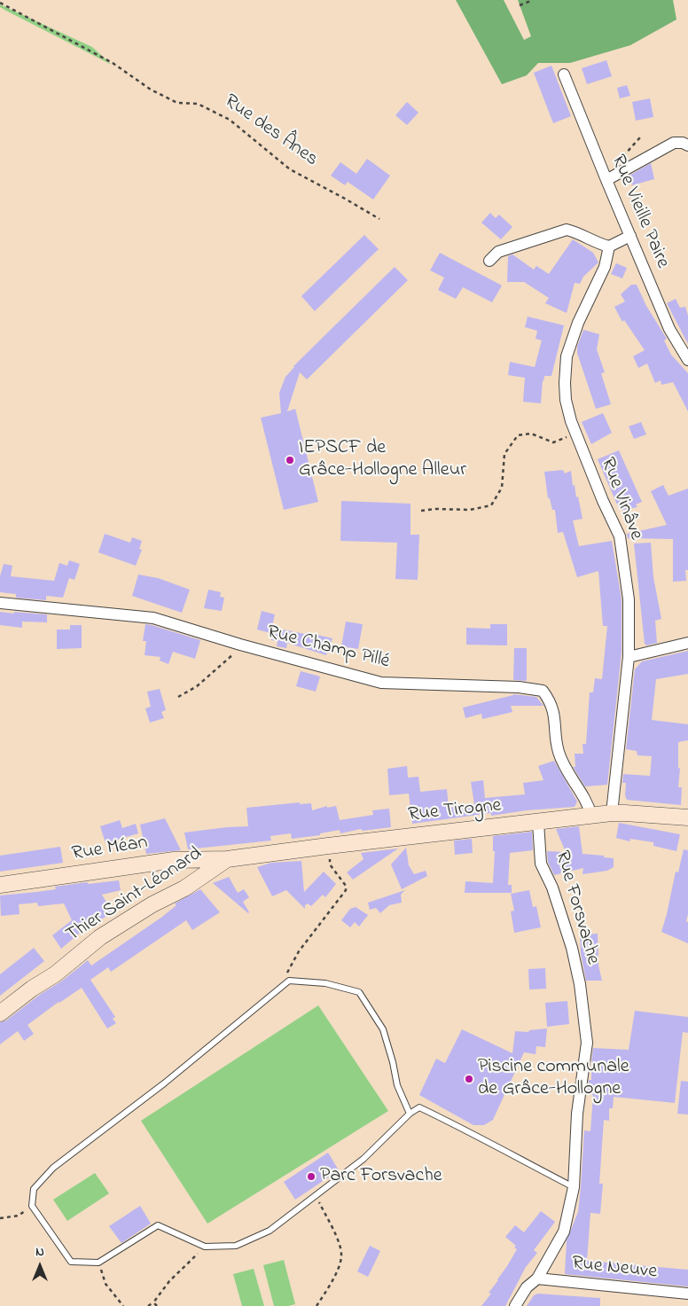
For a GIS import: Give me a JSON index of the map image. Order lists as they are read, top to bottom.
{
  "streets": {
    "street": [
      "Rue Vieille Paire",
      "Rue Vinâve",
      "Rue Champ Pillé",
      "Rue Tirogne",
      "Rue Méan",
      "Thier Saint-Léonard",
      "Rue Forsvache",
      "Rue Neuve"
    ],
    "path": ["Rue des Ânes"]
  },
  "crossings": [
    ["Rue Vinâve", "Rue Tirogne"],
    ["Rue Champ Pillé", "Rue Tirogne"],
    ["Rue Tirogne", "Rue Méan"],
    ["Rue Tirogne", "Thier Saint-Léonard"],
    ["Rue Tirogne", "Rue Forsvache"],
    ["Rue Méan", "Thier Saint-Léonard"],
    ["Rue Forsvache", "Rue Neuve"]
  ],
  "places": ["IEPSCF de Grâce-Hollogne Alleur", "Piscine communale de Grâce-Hollogne", "Parc Forsvache"],
  "north": "top"
}
